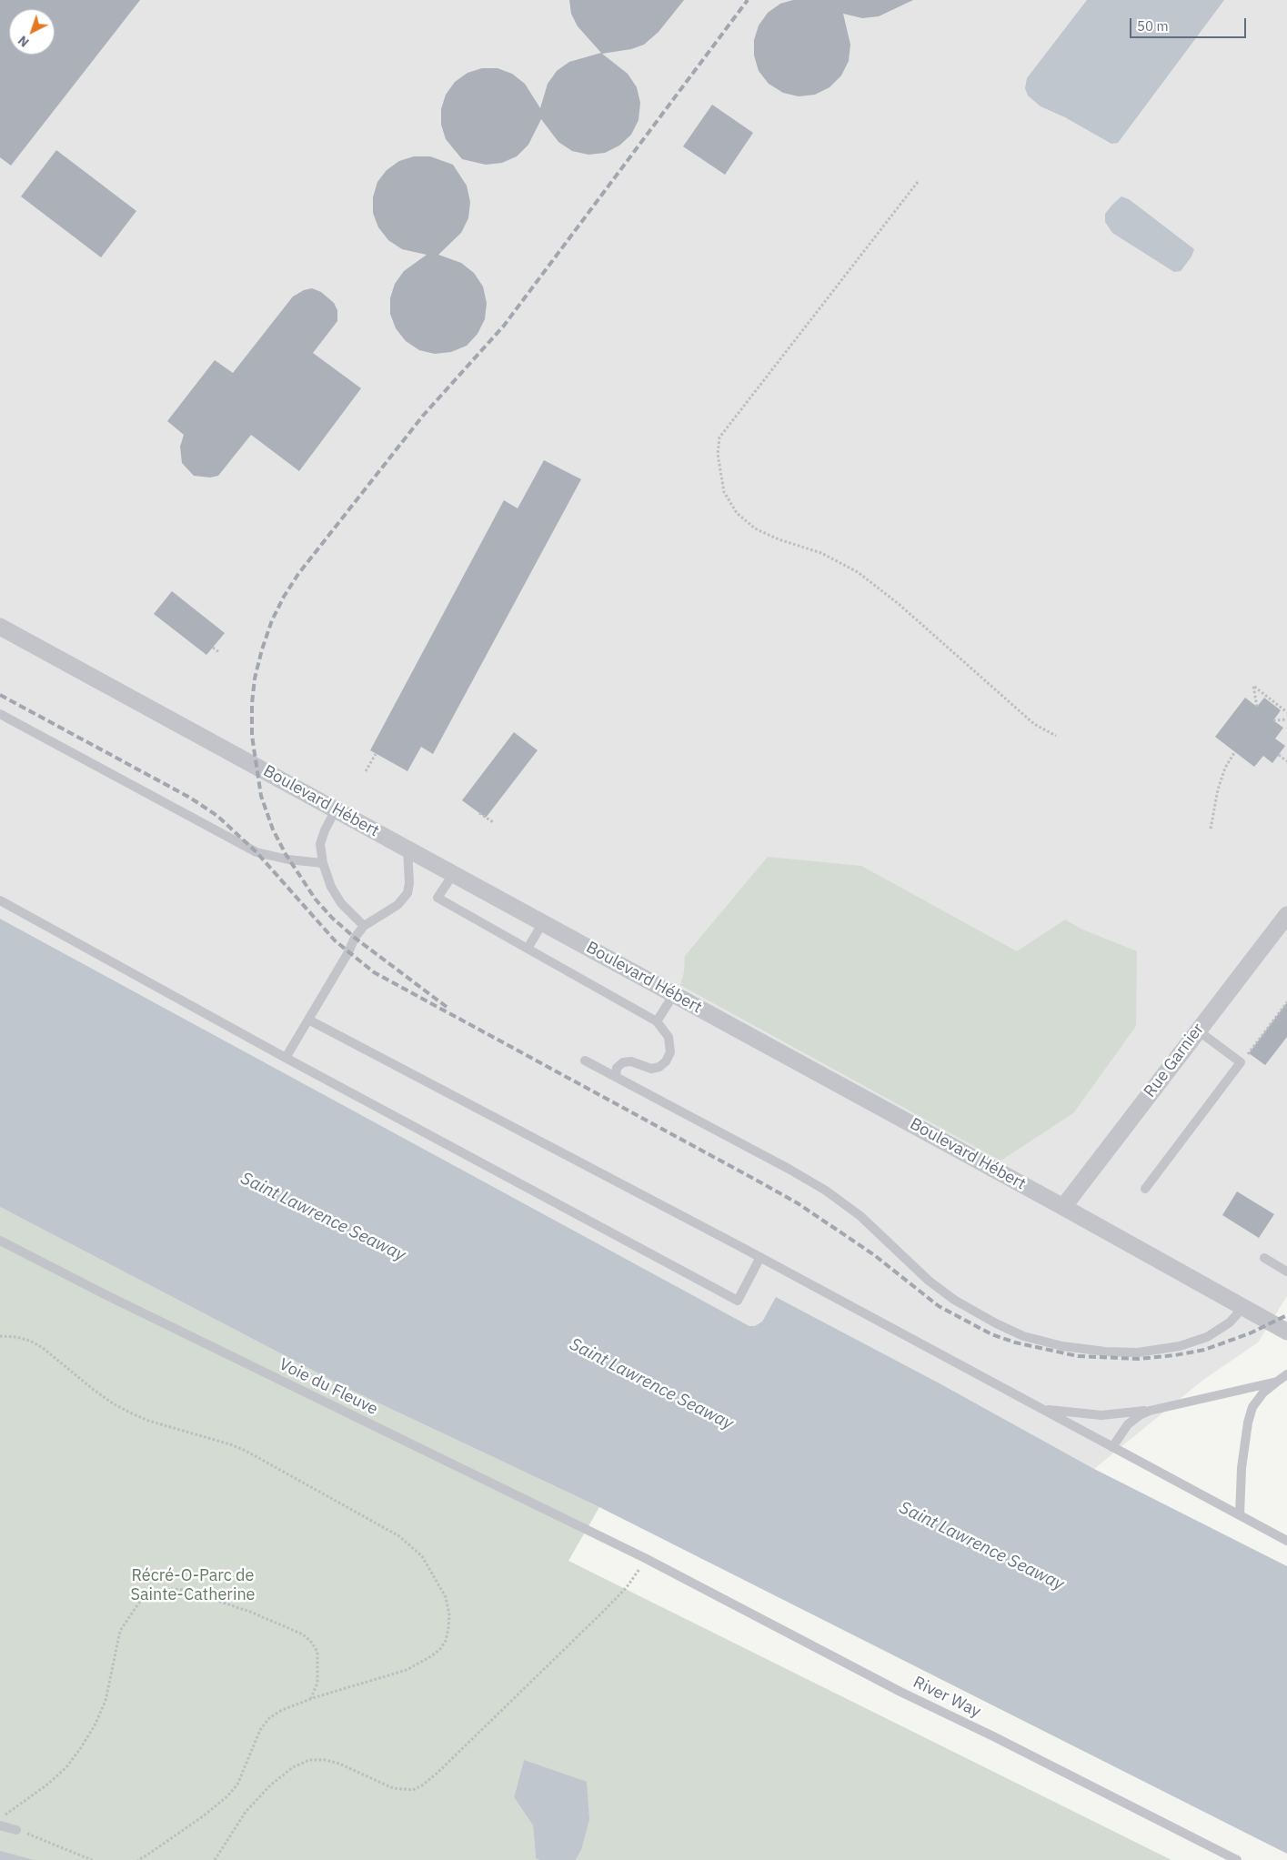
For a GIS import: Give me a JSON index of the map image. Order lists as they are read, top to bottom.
{
  "streets": {
    "street": ["Boulevard Hébert", "Rue Garnier"],
    "lane": ["Voie du Fleuve", "River Way"]
  },
  "crossings": [
    ["Boulevard Hébert", "Rue Garnier"],
    ["Voie du Fleuve", "River Way"]
  ],
  "water": ["Saint Lawrence Seaway"],
  "parks": ["Récré-O-Parc de Sainte-Catherine"],
  "scale_bar": "50 m",
  "north": "bottom left"
}
